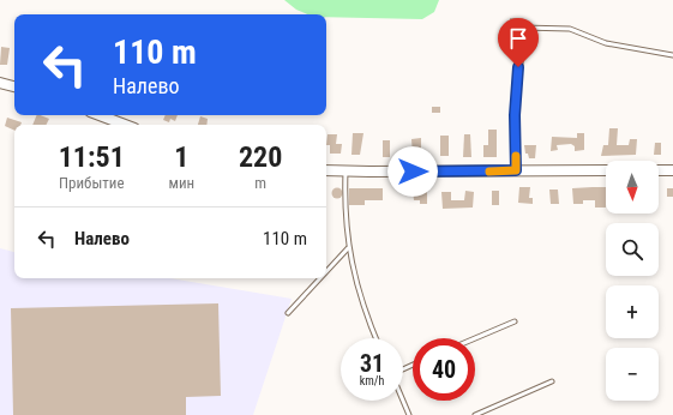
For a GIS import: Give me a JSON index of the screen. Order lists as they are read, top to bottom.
{
  "north": "bottom",
  "page": {
    "turn": ["110 m", "Налево"],
    "eta": [
      "11:51",
      "Прибытие",
      "1",
      "мин",
      "220",
      "m"
    ],
    "map_buttons": ["+", "−"],
    "list": [
      {
        "name": "Налево",
        "value": "110 m"
      }
    ],
    "speed": "31 km/h",
    "limit": "40"
  }
}
